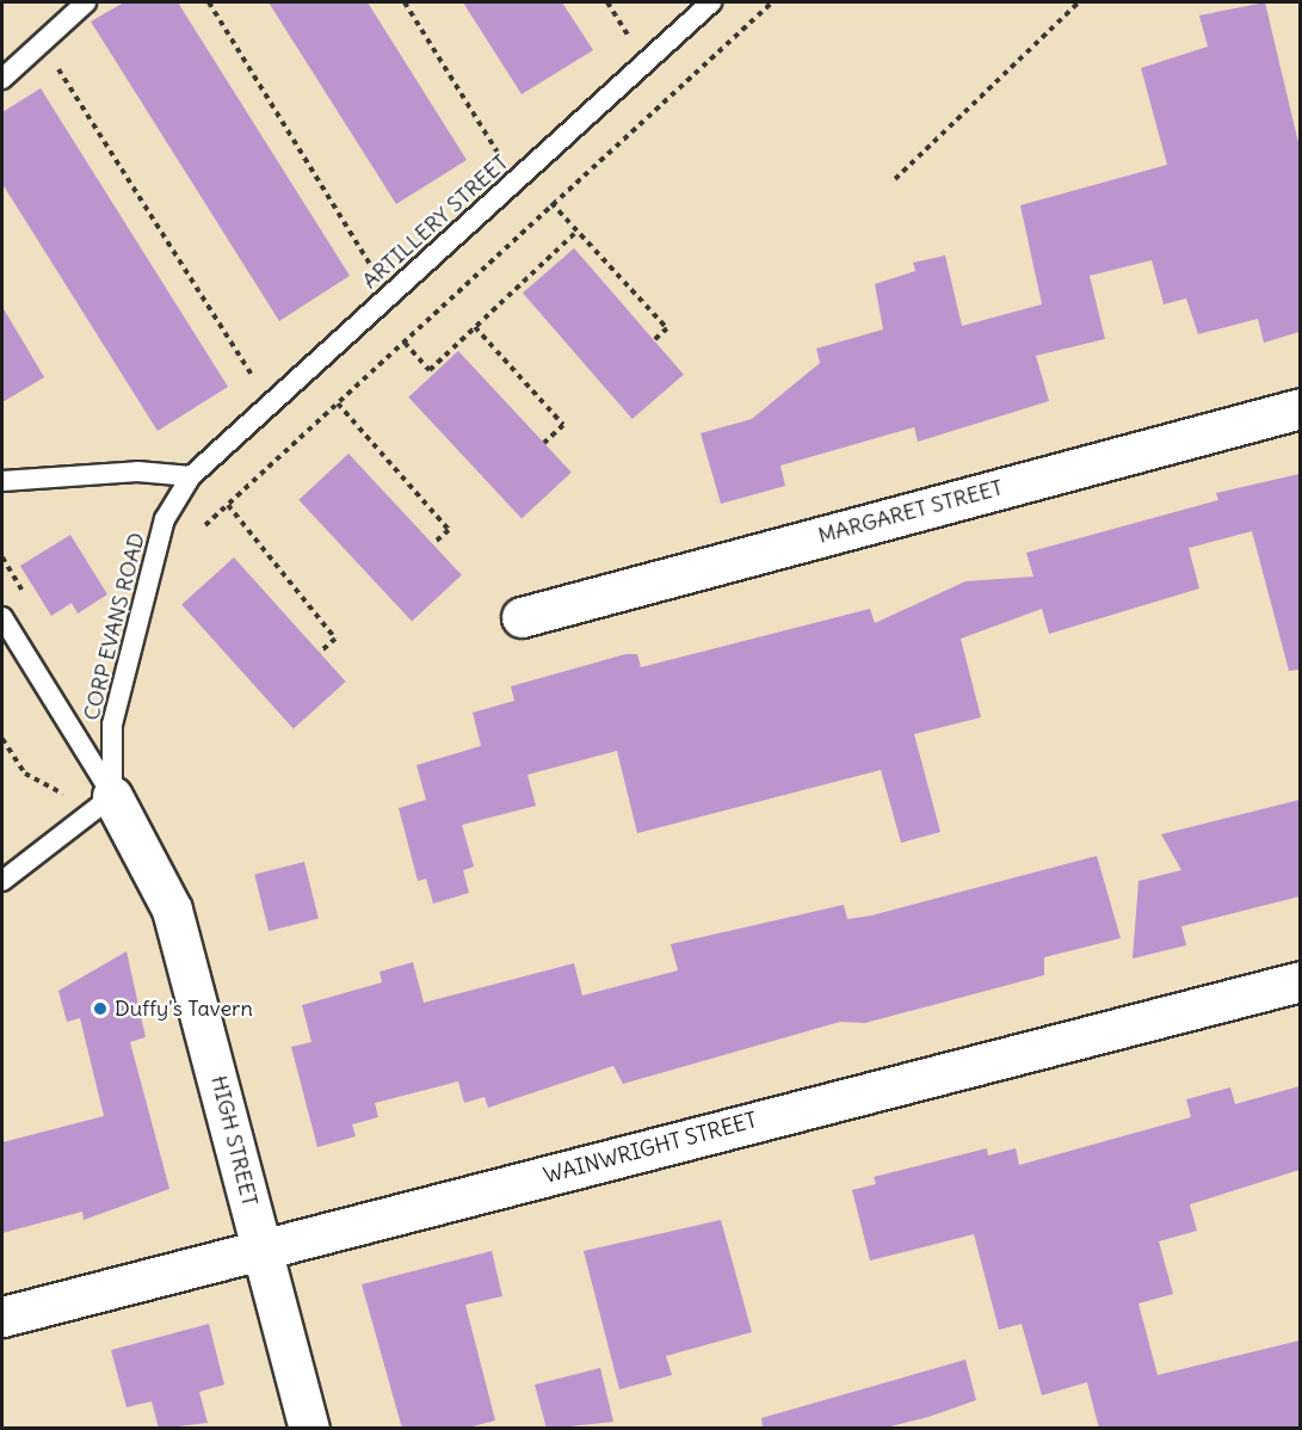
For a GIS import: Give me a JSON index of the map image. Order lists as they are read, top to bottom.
{
  "streets": {
    "street": ["MARGARET STREET", "HIGH STREET", "WAINWRIGHT STREET"],
    "lane": ["ARTILLERY STREET", "CORP EVANS ROAD"]
  },
  "crossings": [
    ["ARTILLERY STREET", "CORP EVANS ROAD"],
    ["CORP EVANS ROAD", "HIGH STREET"],
    ["HIGH STREET", "WAINWRIGHT STREET"]
  ],
  "places": ["Duffy's Tavern"]
}
